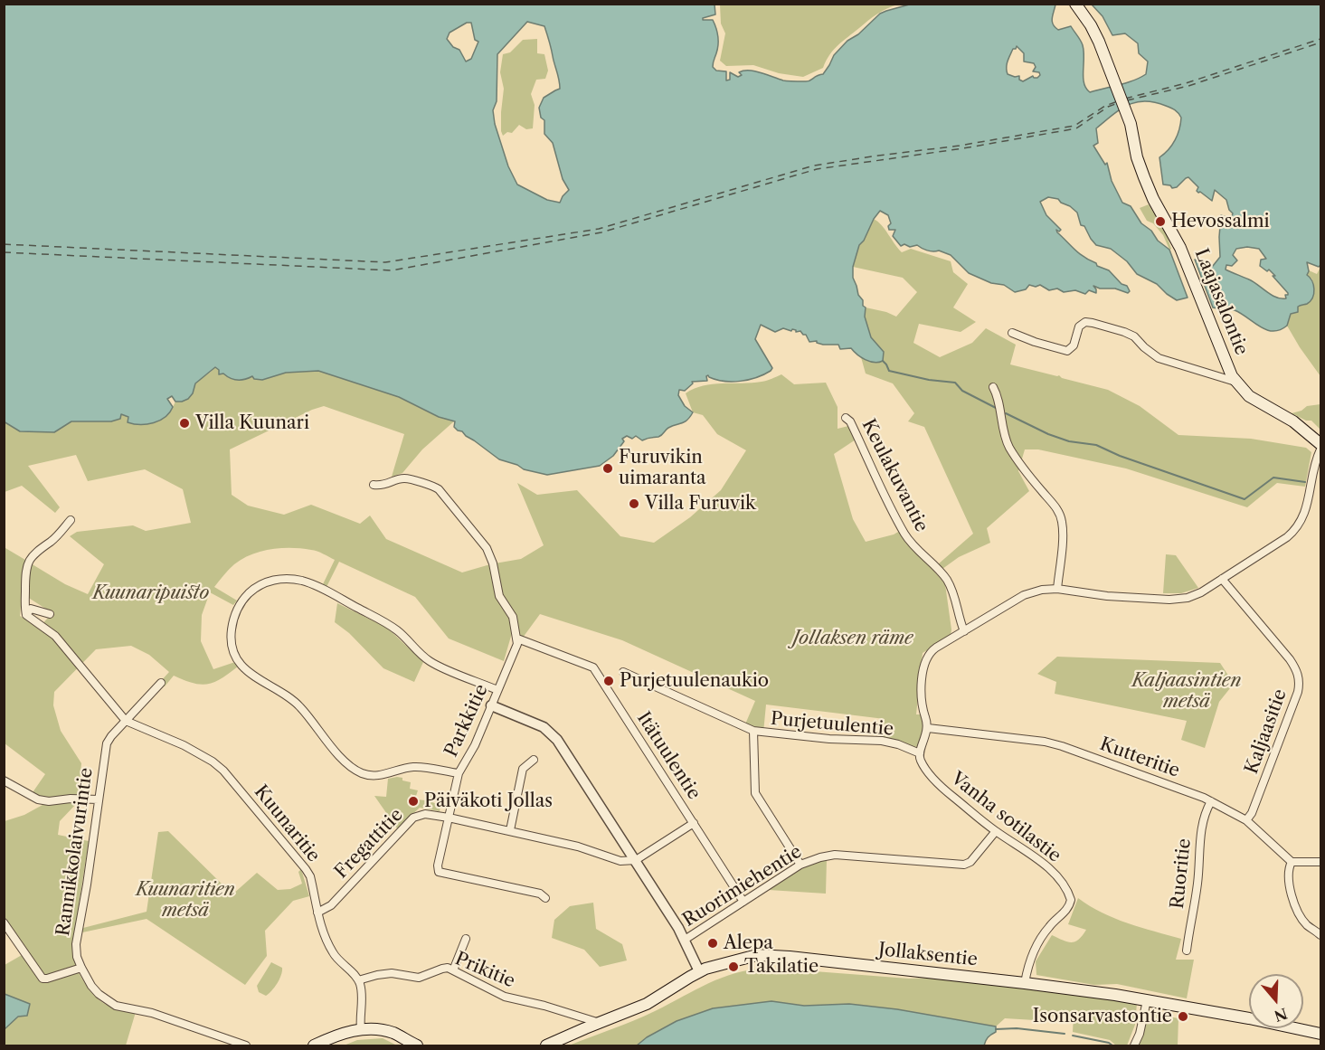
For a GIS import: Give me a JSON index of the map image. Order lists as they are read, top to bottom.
{
  "streets": {
    "main road": ["Laajasalontie", "Jollaksentie"],
    "street": [
      "Keulakuvantie",
      "Parkkitie",
      "Purjetuulentie",
      "Kaljaasitie",
      "Itätuulentie",
      "Kutteritie",
      "Vanha sotilastie",
      "Kuunaritie",
      "Fregattitie",
      "Rannikkolaivurintie",
      "Ruoritie",
      "Ruorimiehentie",
      "Prikitie"
    ]
  },
  "crossings": [
    ["Parkkitie", "Itätuulentie"],
    ["Parkkitie", "Fregattitie"],
    ["Purjetuulentie", "Vanha sotilastie"],
    ["Kaljaasitie", "Kutteritie"],
    ["Itätuulentie", "Ruorimiehentie"],
    ["Kutteritie", "Ruoritie"],
    ["Vanha sotilastie", "Ruorimiehentie"],
    ["Vanha sotilastie", "Jollaksentie"],
    ["Kuunaritie", "Fregattitie"],
    ["Kuunaritie", "Rannikkolaivurintie"],
    ["Kuunaritie", "Prikitie"],
    ["Jollaksentie", "Prikitie"]
  ],
  "parks": [
    "Kuunaripuisto",
    "Jollaksen räme",
    "Kaljaasintien metsä",
    "Kuunaritien metsä"
  ],
  "places": [
    "Hevossalmi",
    "Villa Kuunari",
    "Furuvikin uimaranta",
    "Villa Furuvik",
    "Purjetuulenaukio",
    "Päiväkoti Jollas",
    "Alepa",
    "Takilatie",
    "Isonsarvastontie"
  ],
  "north": "bottom"
}
